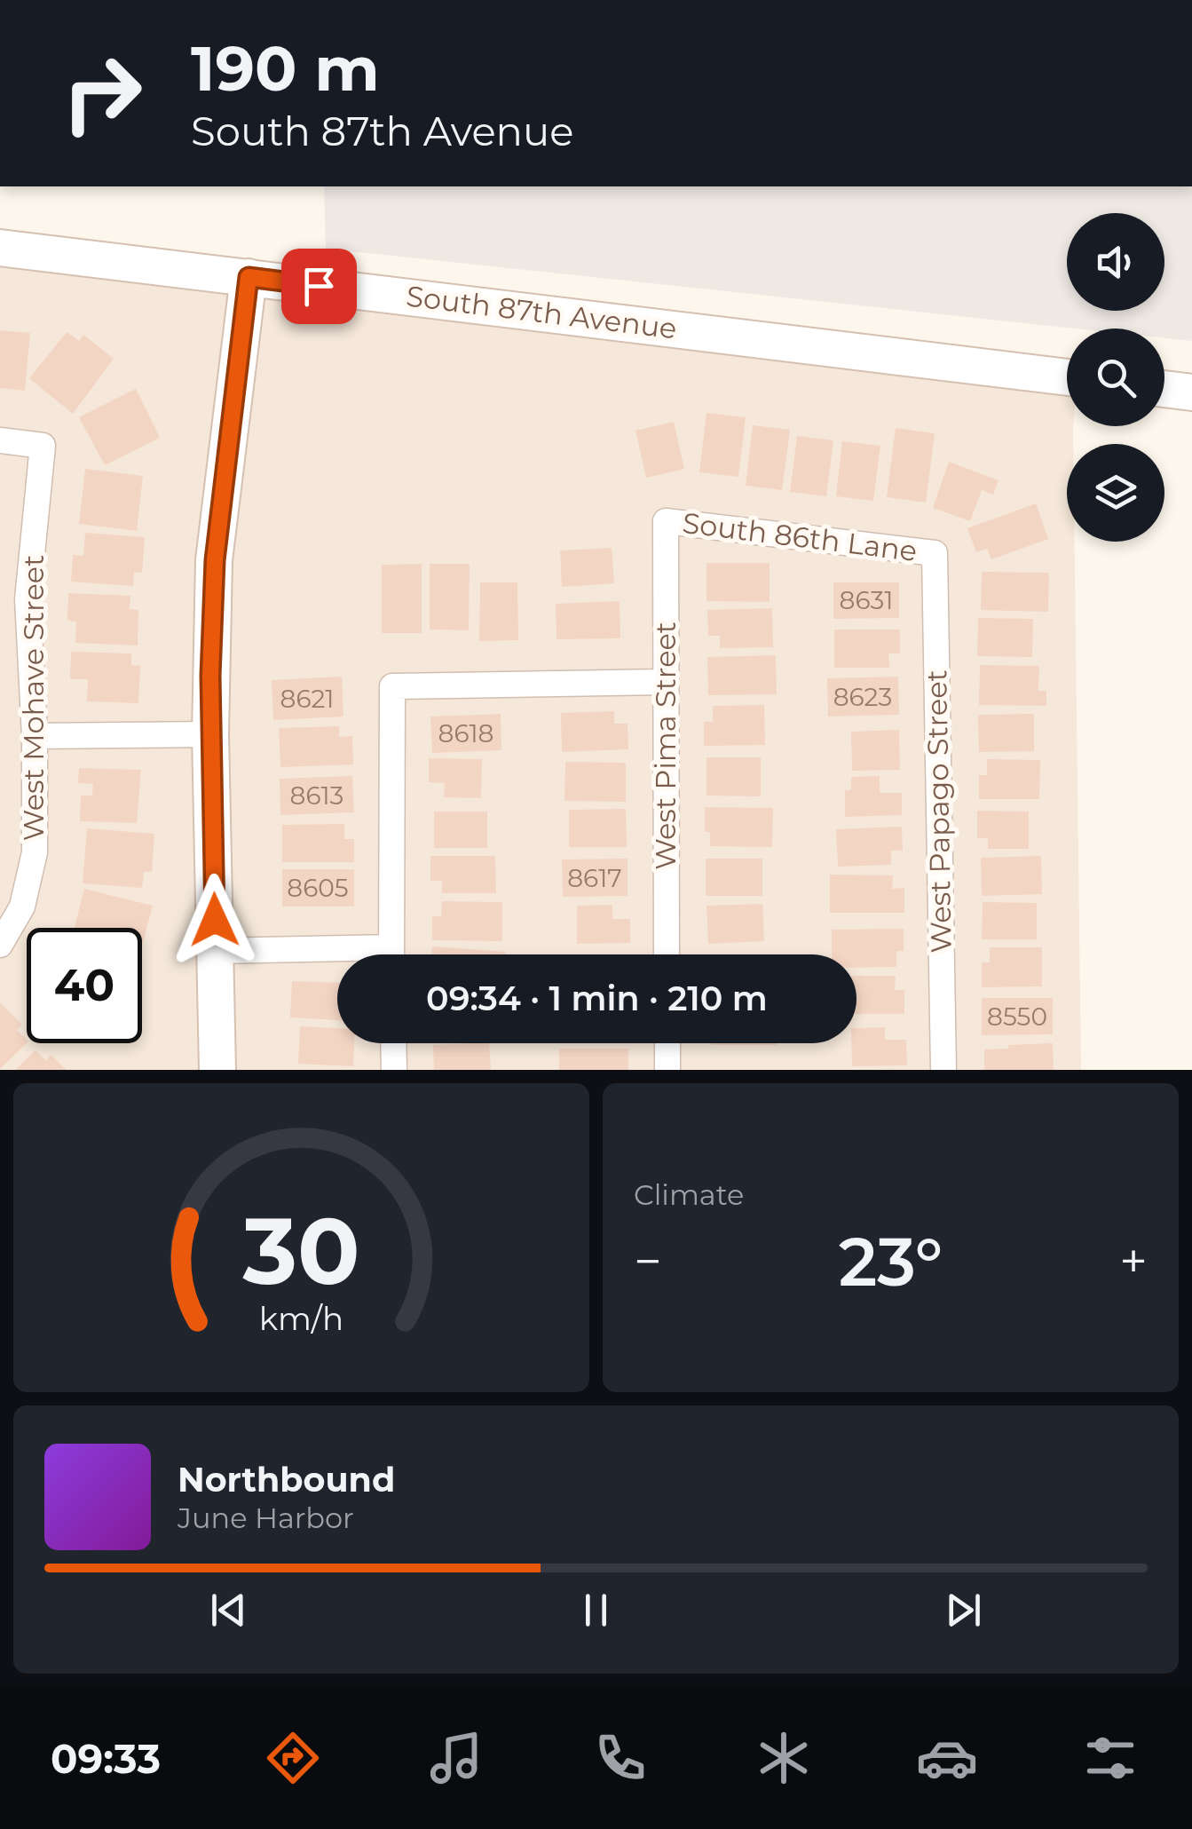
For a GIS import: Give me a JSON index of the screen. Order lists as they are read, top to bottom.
{
  "streets": {
    "street": [
      "South 87th Avenue",
      "South 86th Lane",
      "West Mohave Street",
      "West Pima Street",
      "West Papago Street"
    ]
  },
  "crossings": [
    ["South 86th Lane", "West Pima Street"],
    ["South 86th Lane", "West Papago Street"]
  ],
  "house_numbers": [
    "8631",
    "8623",
    "8621",
    "8618",
    "8613",
    "8617",
    "8605",
    "8550"
  ],
  "page": {
    "turn": ["190 m", "South 87th Avenue"],
    "limit": "40",
    "trip": "09:34 · 1 min · 210 m",
    "tile": "Climate",
    "heat": ["−", "23°", "+"],
    "song": ["Northbound", "June Harbor"],
    "tabs": "09:33",
    "gauge": ["30", "km/h"]
  }
}
